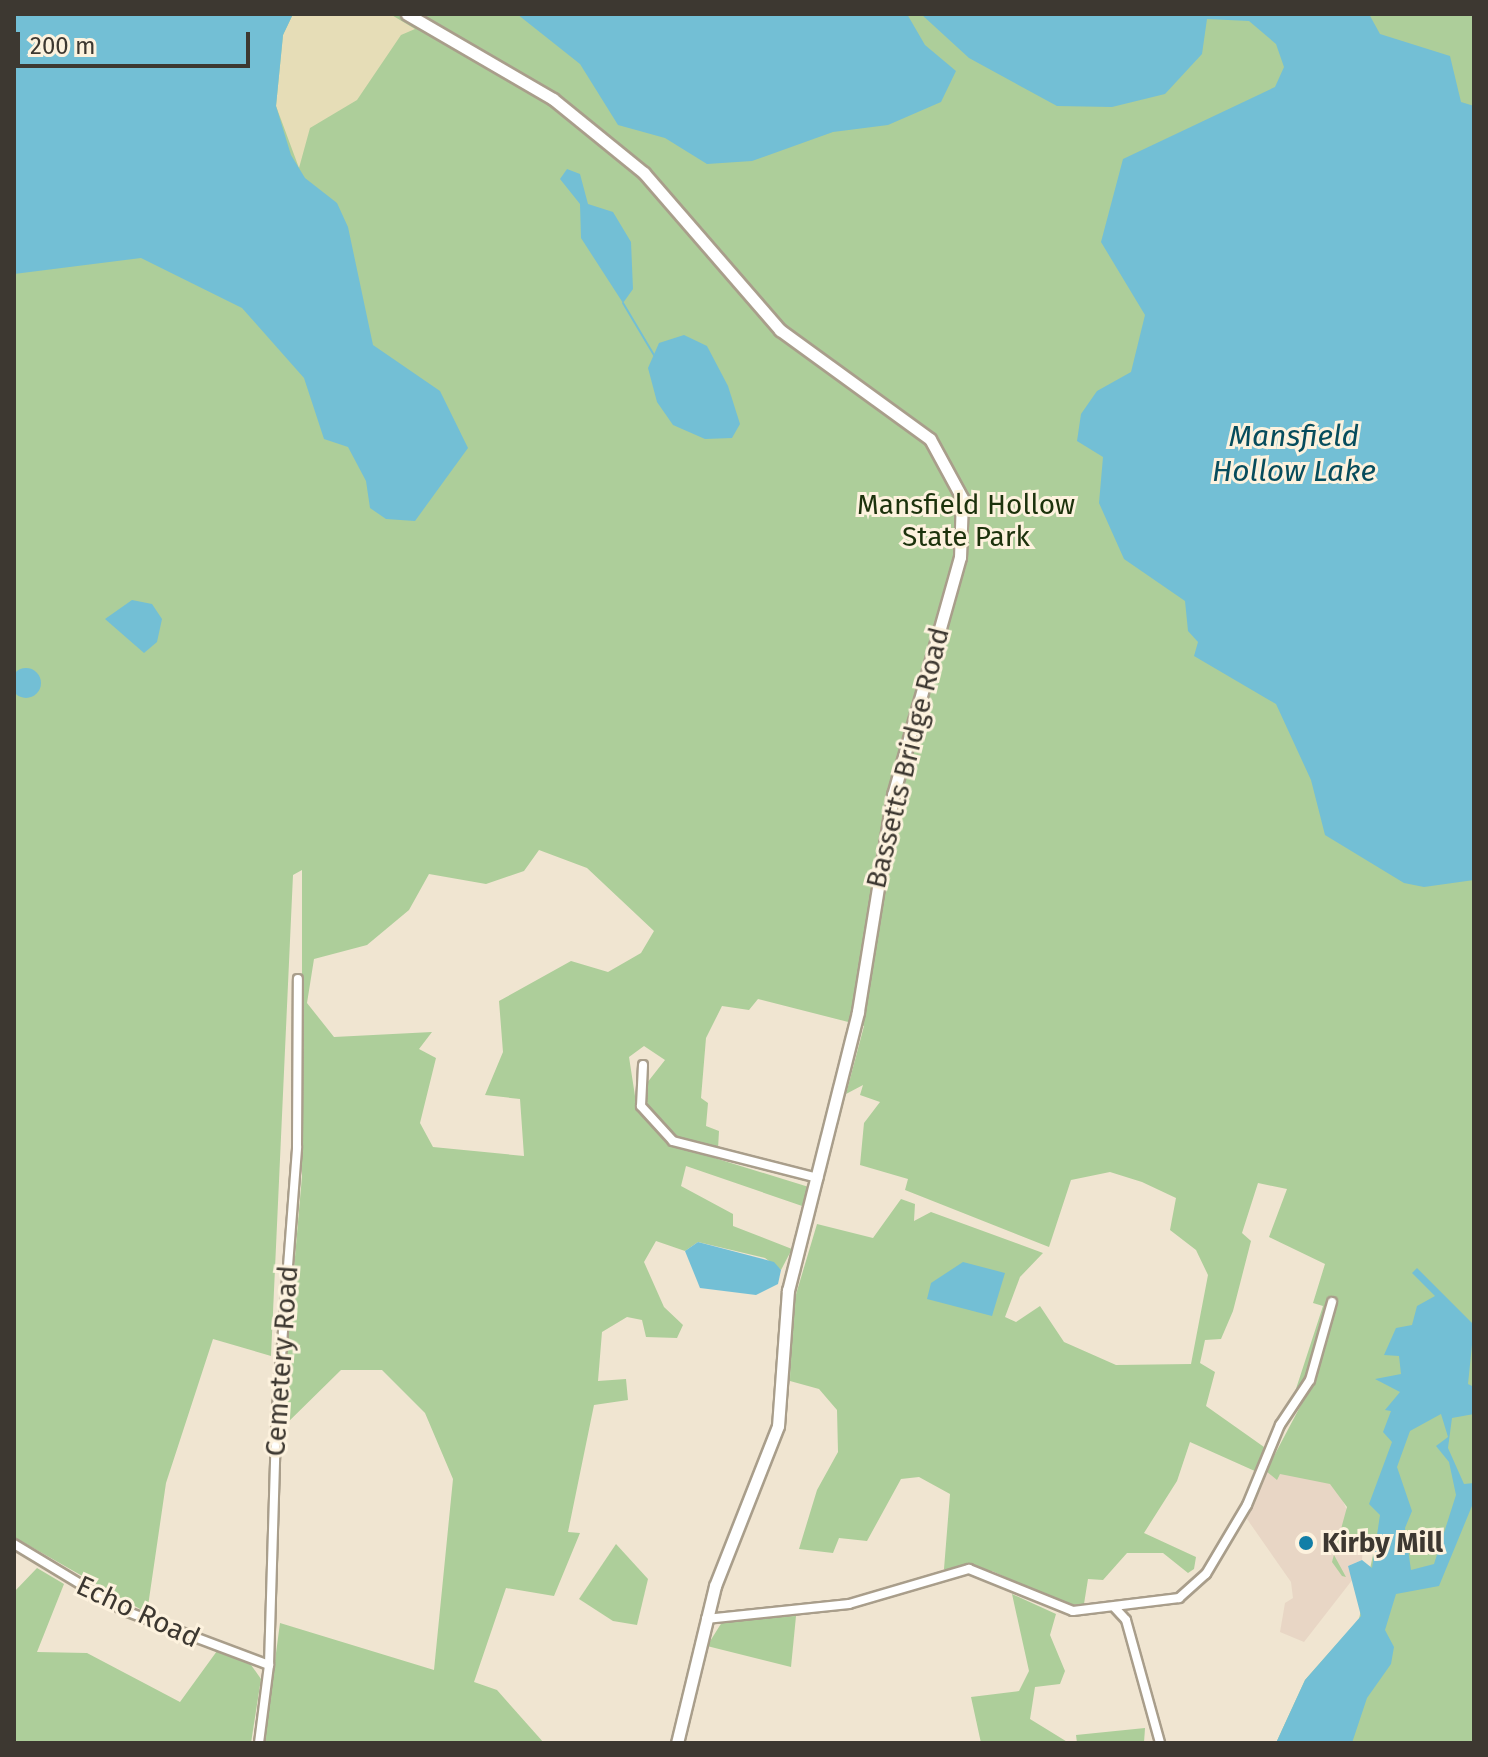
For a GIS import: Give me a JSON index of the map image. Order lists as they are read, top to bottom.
{
  "streets": {
    "street": ["Bassetts Bridge Road", "Cemetery Road", "Echo Road"]
  },
  "crossings": [
    ["Cemetery Road", "Echo Road"]
  ],
  "water": ["Mansfield Hollow Lake"],
  "parks": ["Mansfield Hollow State Park"],
  "places": ["Kirby Mill"],
  "scale_bar": "200 m"
}
